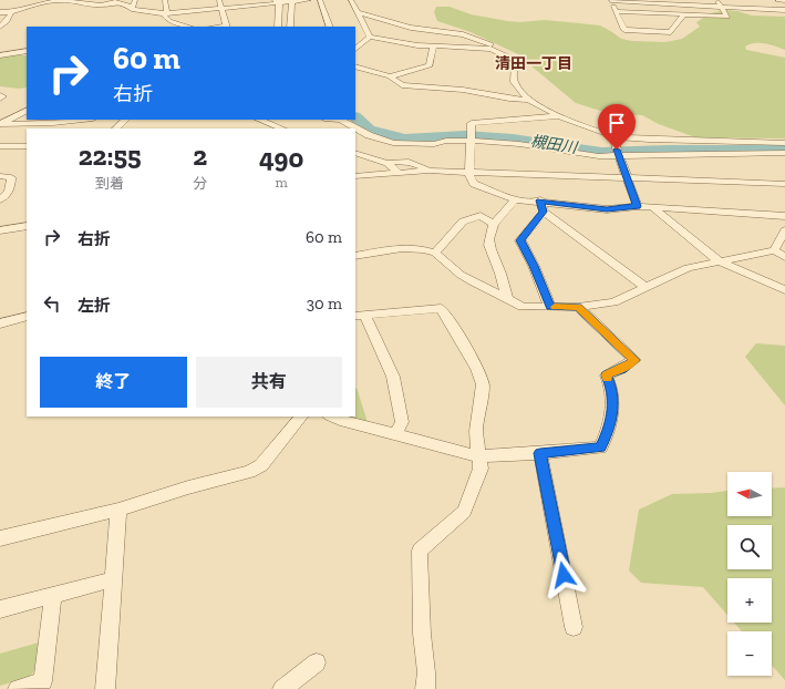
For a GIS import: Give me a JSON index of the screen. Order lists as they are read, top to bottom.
{
  "districts": ["清田一丁目"],
  "water": ["槻田川"],
  "north": "left",
  "page": {
    "turn": ["60 m", "右折"],
    "eta": [
      "22:55",
      "到着",
      "2",
      "分",
      "490",
      "m"
    ],
    "list": [
      {
        "name": "右折",
        "value": "60 m"
      },
      {
        "name": "左折",
        "value": "30 m"
      }
    ],
    "buttons": ["終了", "共有"],
    "map_buttons": ["+", "−"]
  }
}
